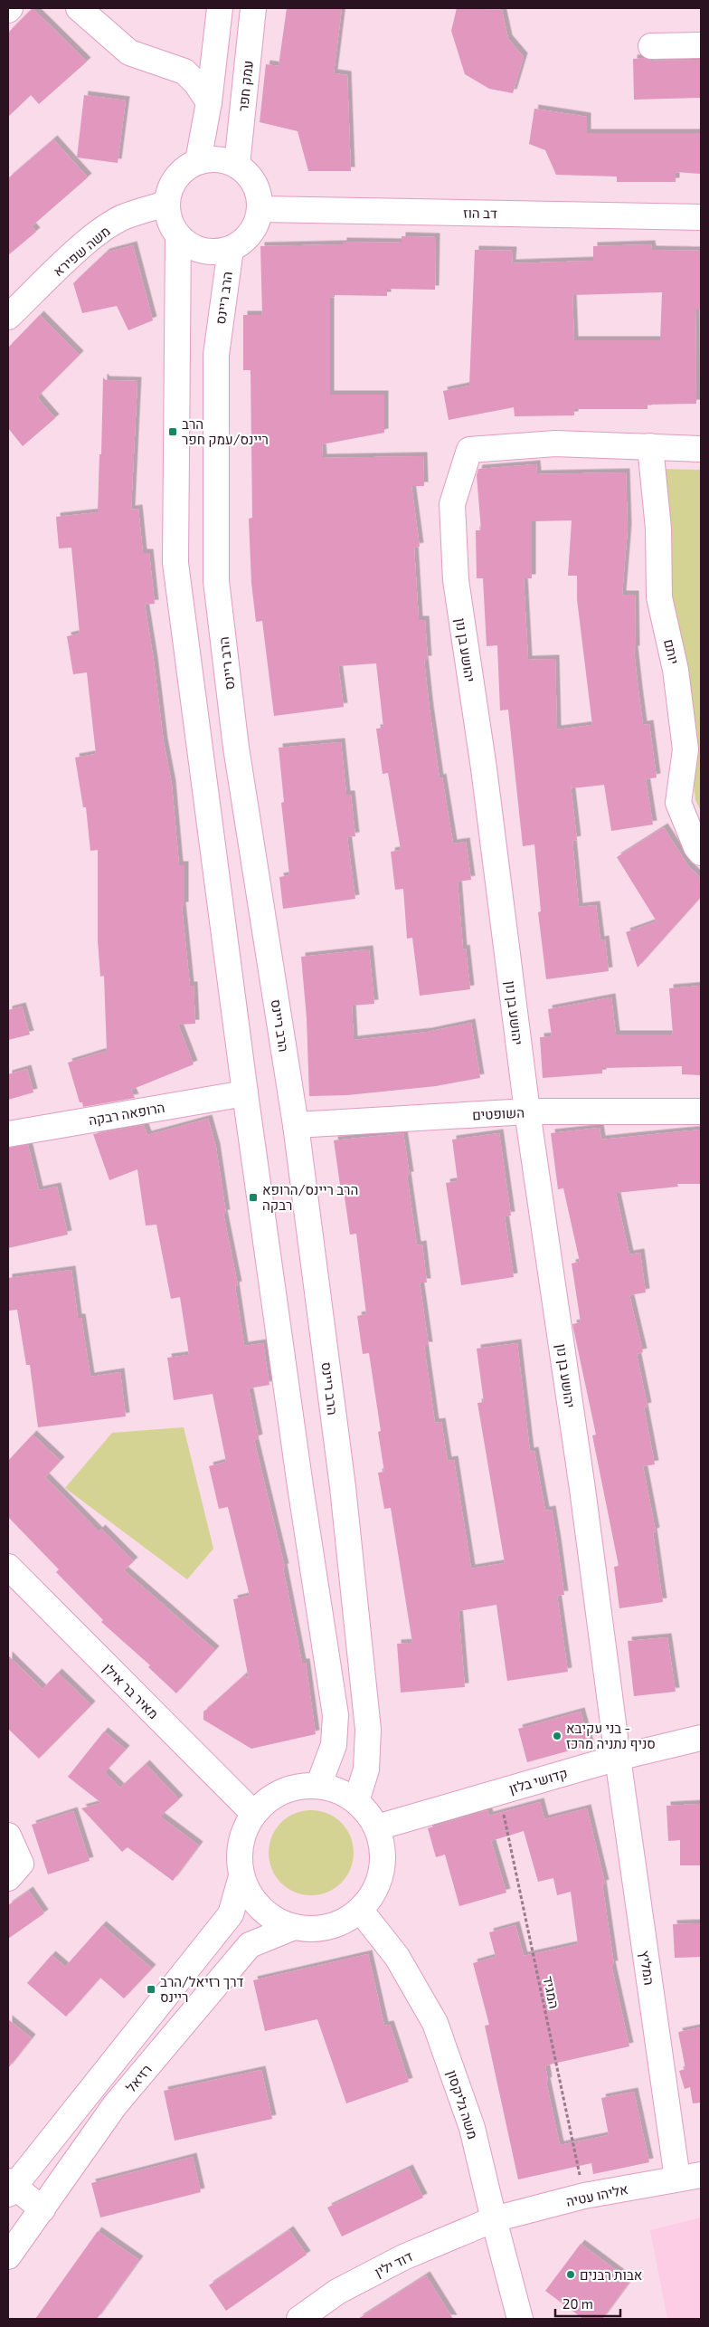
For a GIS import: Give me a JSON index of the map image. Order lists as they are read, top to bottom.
{
  "streets": {
    "street": [
      "עמק חפר",
      "דב הוז",
      "משה שפירא",
      "הרב ריינס",
      "יהושע בן נון",
      "יותם",
      "הרופאה רבקה",
      "השופטים",
      "מאיר בר אילן",
      "קדושי בלזן",
      "המליץ",
      "רזיאל",
      "משה גליקסון",
      "אליהו עטיה",
      "דוד ילין"
    ],
    "path": ["המגיד"]
  },
  "crossings": [
    ["עמק חפר", "דב הוז"],
    ["עמק חפר", "משה שפירא"],
    ["עמק חפר", "הרב ריינס"],
    ["דב הוז", "משה שפירא"],
    ["דב הוז", "הרב ריינס"],
    ["משה שפירא", "הרב ריינס"],
    ["הרב ריינס", "השופטים"],
    ["הרב ריינס", "מאיר בר אילן"],
    ["הרב ריינס", "קדושי בלזן"],
    ["הרב ריינס", "רזיאל"],
    ["הרב ריינס", "משה גליקסון"],
    ["יהושע בן נון", "יותם"],
    ["יהושע בן נון", "השופטים"],
    ["יהושע בן נון", "קדושי בלזן"],
    ["יהושע בן נון", "המליץ"],
    ["מאיר בר אילן", "קדושי בלזן"],
    ["מאיר בר אילן", "רזיאל"],
    ["מאיר בר אילן", "משה גליקסון"],
    ["קדושי בלזן", "המליץ"],
    ["קדושי בלזן", "המגיד"],
    ["קדושי בלזן", "רזיאל"],
    ["קדושי בלזן", "משה גליקסון"],
    ["המליץ", "אליהו עטיה"],
    ["המגיד", "אליהו עטיה"],
    ["רזיאל", "משה גליקסון"],
    ["משה גליקסון", "אליהו עטיה"],
    ["משה גליקסון", "דוד ילין"],
    ["אליהו עטיה", "דוד ילין"]
  ],
  "places": {
    "transit": ["הרב ריינס/עמק חפר", "הרב ריינס/הרופא רבקה", "דרך רזיאל/הרב ריינס"],
    "other": ["בני עקיבא - סניף נתניה מרכז", "אבות רבנים"]
  },
  "scale_bar": "20 m"
}
